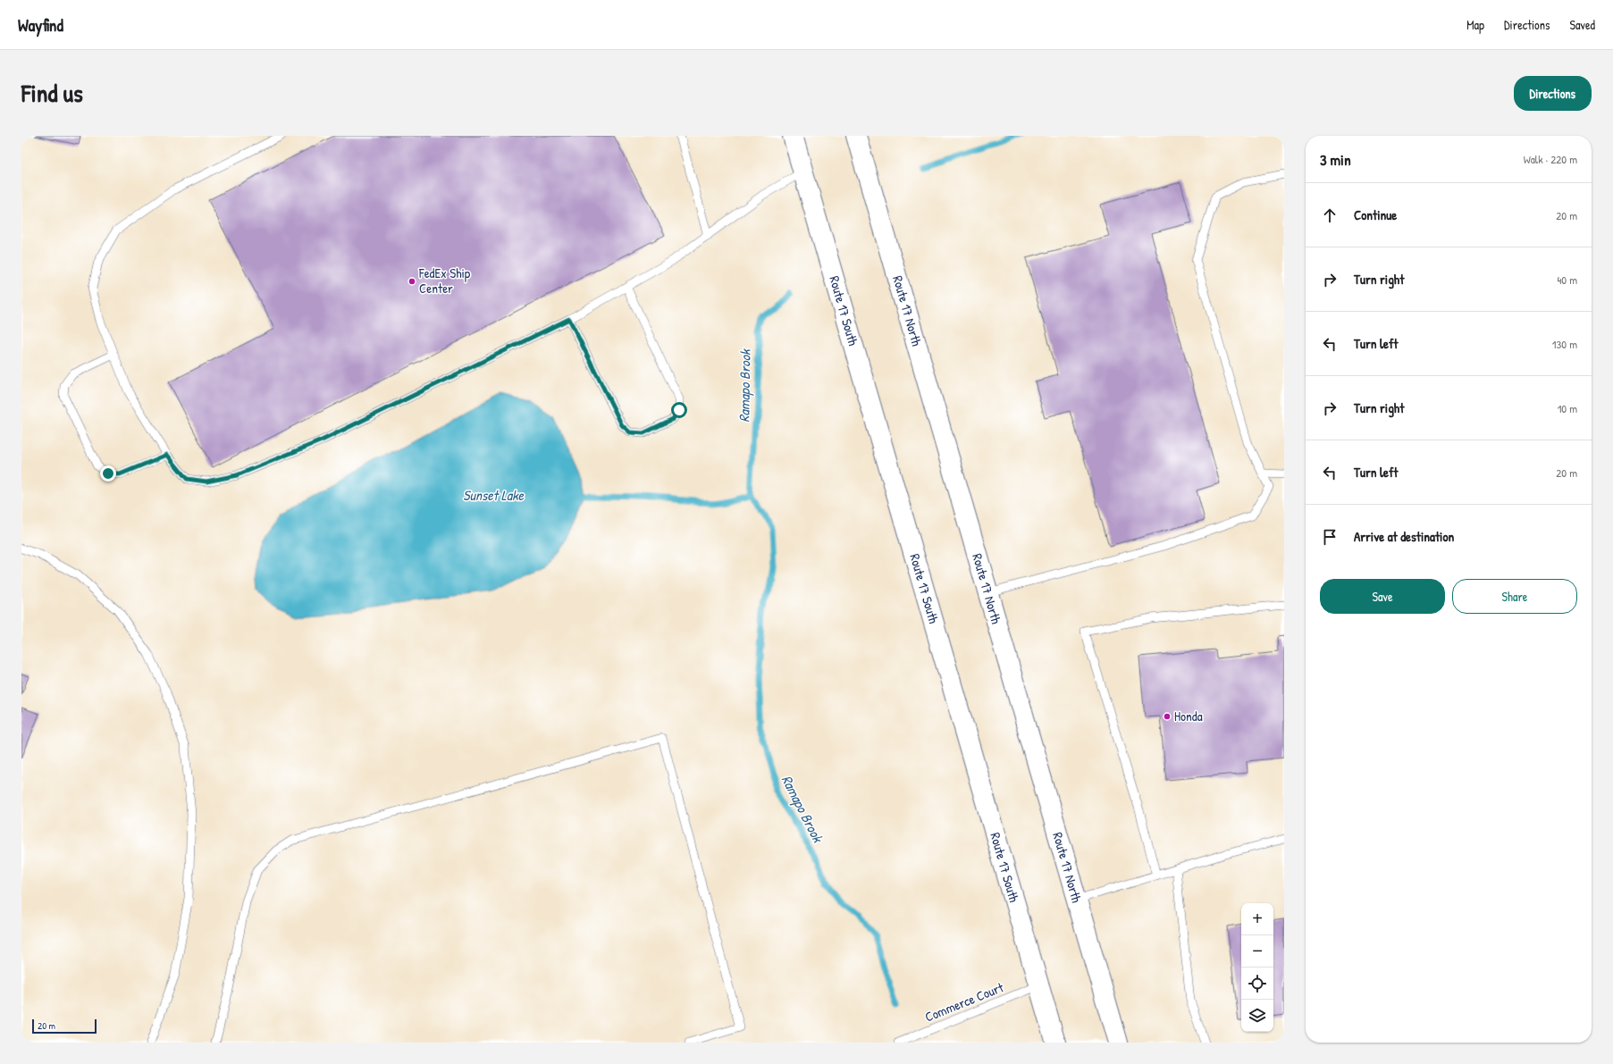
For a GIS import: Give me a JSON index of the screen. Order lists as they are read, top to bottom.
{
  "streets": {
    "highway": ["Route 17 South", "Route 17 North"],
    "lane": ["Commerce Court"]
  },
  "crossings": [
    ["Route 17 South", "Commerce Court"]
  ],
  "water": ["Ramapo Brook", "Sunset Lake"],
  "places": ["FedEx Ship Center", "Honda"],
  "scale_bar": "20 m",
  "page": {
    "header": "Wayfind",
    "nav": ["Map", "Directions", "Saved"],
    "title": "Find us",
    "buttons": [
      "Directions",
      ["Save", "Share"]
    ],
    "heading": ["3 min", "Walk · 220 m"],
    "list": [
      ["Continue", "20 m"],
      ["Turn right", "40 m"],
      ["Turn left", "130 m"],
      ["Turn right", "10 m"],
      ["Turn left", "20 m"],
      "Arrive at destination"
    ],
    "map_buttons": ["+", "−"],
    "scale": "20 m"
  }
}
